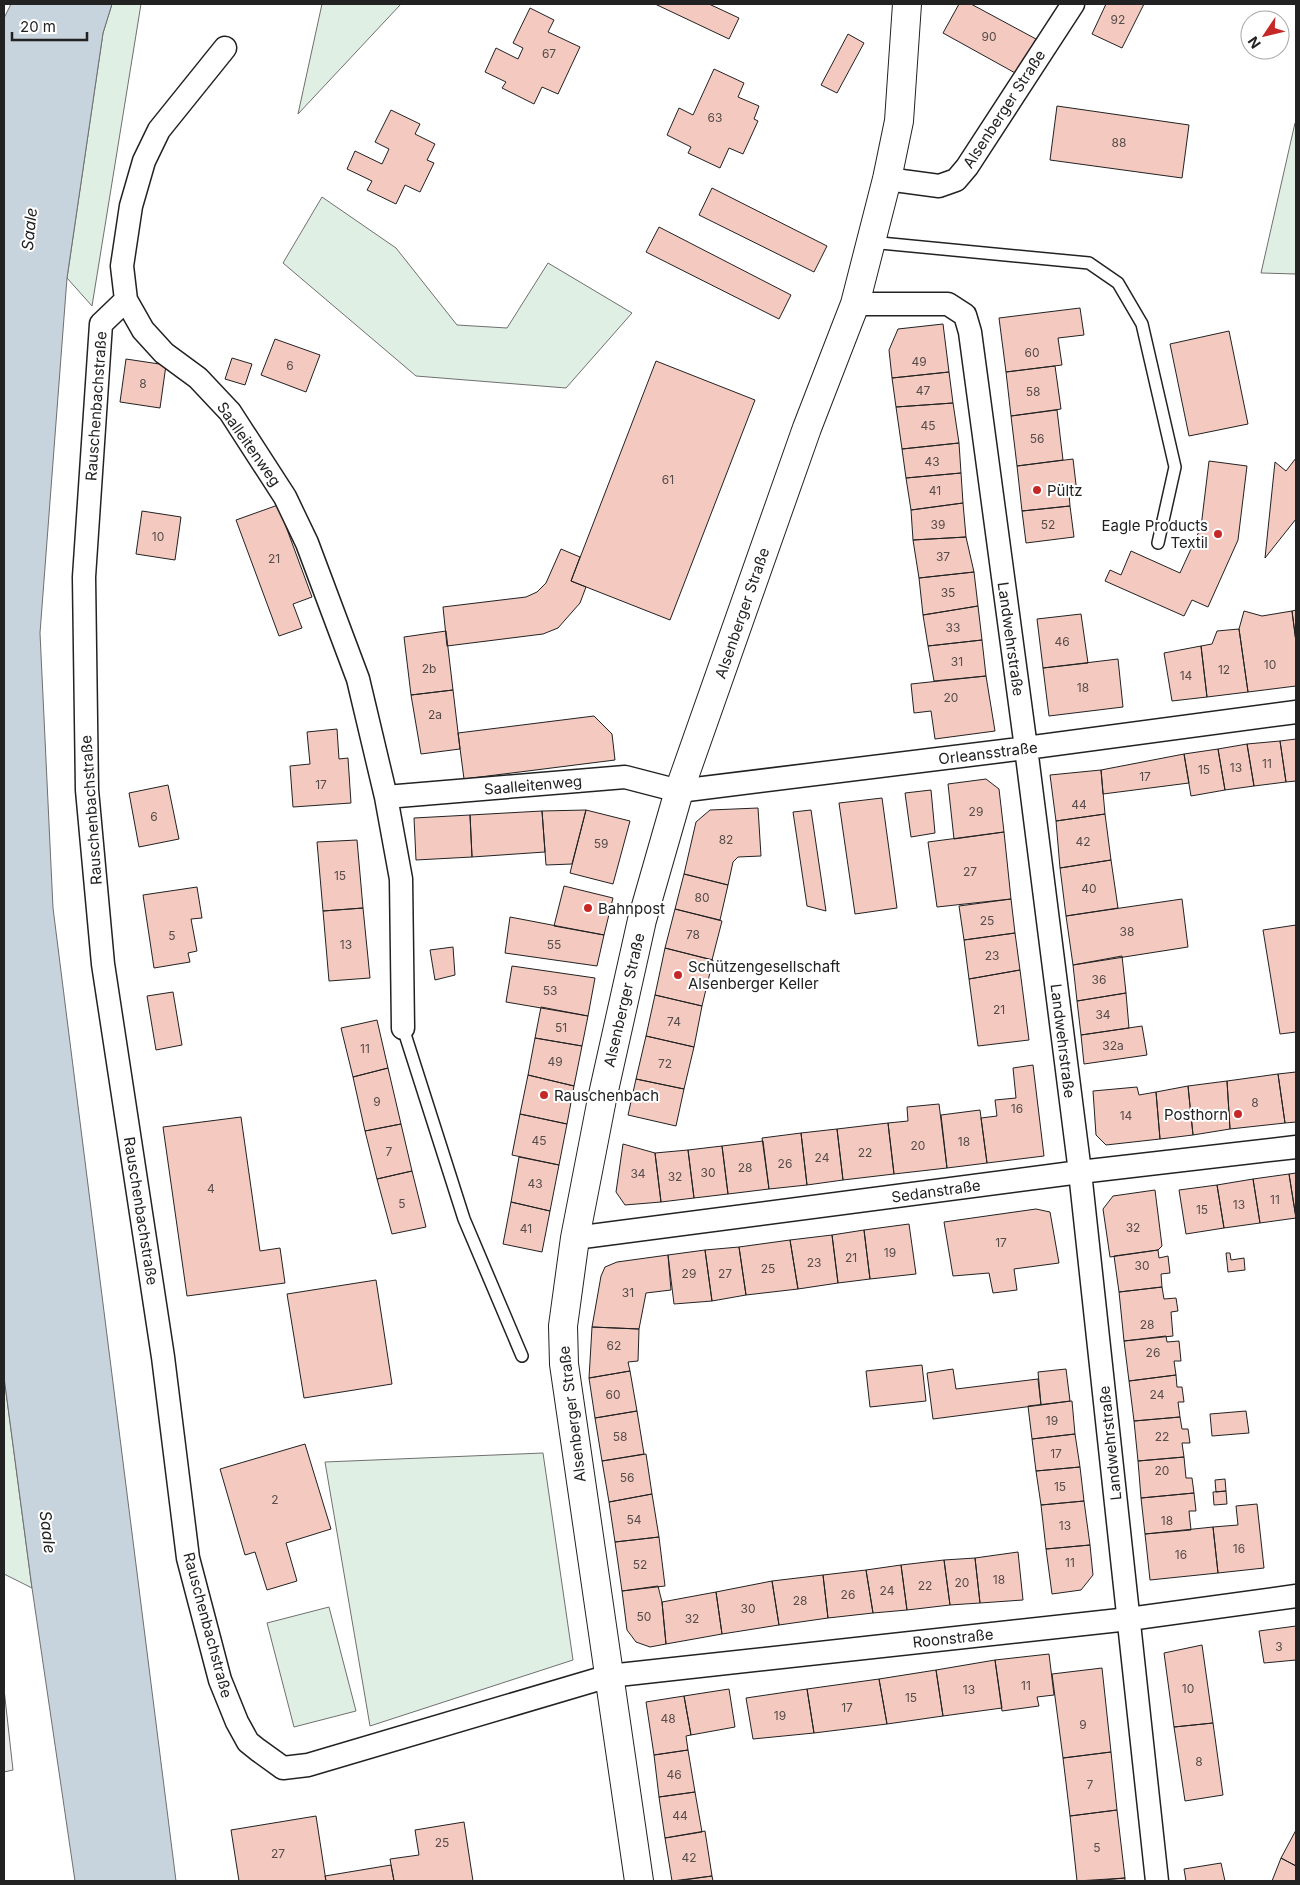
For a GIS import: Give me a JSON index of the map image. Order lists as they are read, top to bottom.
{
  "streets": {
    "street": [
      "Alsenberger Straße",
      "Rauschenbachstraße",
      "Saalleitenweg",
      "Landwehrstraße",
      "Orleansstraße",
      "Sedanstraße",
      "Roonstraße"
    ]
  },
  "crossings": [
    ["Alsenberger Straße", "Rauschenbachstraße"],
    ["Alsenberger Straße", "Saalleitenweg"],
    ["Alsenberger Straße", "Landwehrstraße"],
    ["Alsenberger Straße", "Orleansstraße"],
    ["Alsenberger Straße", "Sedanstraße"],
    ["Alsenberger Straße", "Roonstraße"],
    ["Rauschenbachstraße", "Saalleitenweg"],
    ["Rauschenbachstraße", "Roonstraße"],
    ["Saalleitenweg", "Orleansstraße"],
    ["Landwehrstraße", "Orleansstraße"],
    ["Landwehrstraße", "Sedanstraße"],
    ["Landwehrstraße", "Roonstraße"]
  ],
  "water": ["Saale"],
  "places": [
    "Pültz",
    "Eagle Products Textil",
    "Bahnpost",
    "Schützengesellschaft Alsenberger Keller",
    "Rauschenbach",
    "Posthorn"
  ],
  "house_numbers": [
    "92",
    "90",
    "67",
    "63",
    "88",
    "60",
    "49",
    "6",
    "8",
    "47",
    "58",
    "45",
    "56",
    "43",
    "61",
    "41",
    "39",
    "52",
    "10",
    "37",
    "21",
    "35",
    "33",
    "46",
    "31",
    "10",
    "2b",
    "12",
    "14",
    "18",
    "20",
    "2a",
    "11",
    "13",
    "15",
    "17",
    "17",
    "44",
    "29",
    "6",
    "82",
    "42",
    "59",
    "27",
    "15",
    "40",
    "80",
    "25",
    "38",
    "78",
    "5",
    "13",
    "55",
    "23",
    "36",
    "53",
    "21",
    "34",
    "74",
    "51",
    "32a",
    "11",
    "49",
    "72",
    "9",
    "8",
    "16",
    "14",
    "45",
    "18",
    "20",
    "7",
    "22",
    "24",
    "26",
    "28",
    "30",
    "34",
    "32",
    "43",
    "4",
    "11",
    "5",
    "13",
    "15",
    "32",
    "41",
    "17",
    "19",
    "21",
    "23",
    "30",
    "25",
    "29",
    "27",
    "31",
    "28",
    "62",
    "26",
    "60",
    "24",
    "19",
    "58",
    "22",
    "17",
    "20",
    "56",
    "15",
    "2",
    "54",
    "18",
    "13",
    "16",
    "16",
    "11",
    "52",
    "18",
    "20",
    "22",
    "24",
    "26",
    "28",
    "30",
    "50",
    "32",
    "3",
    "11",
    "10",
    "13",
    "15",
    "17",
    "19",
    "48",
    "9",
    "8",
    "46",
    "7",
    "44",
    "25",
    "5",
    "27",
    "42"
  ],
  "scale_bar": "20 m",
  "north": "bottom left"
}
